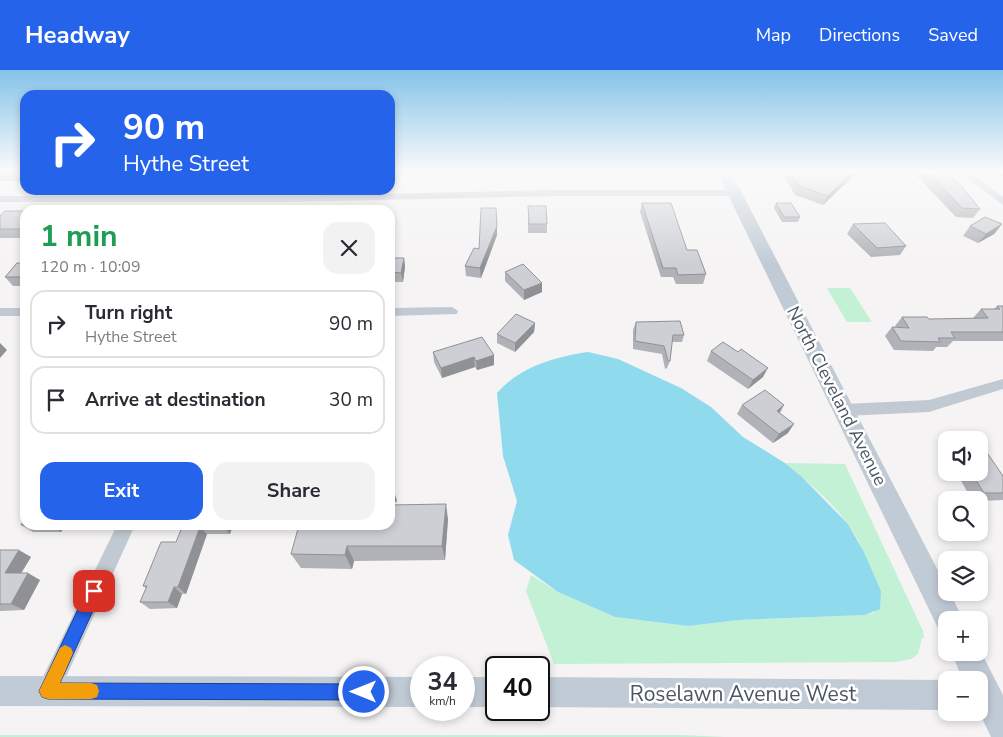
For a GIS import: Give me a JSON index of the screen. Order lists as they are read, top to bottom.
{
  "streets": {
    "main road": ["North Cleveland Avenue", "Roselawn Avenue West"]
  },
  "page": {
    "header": "Headway",
    "nav": ["Map", "Directions", "Saved"],
    "turn": ["90 m", "Hythe Street"],
    "heading": ["1 min", "120 m · 10:09"],
    "list": [
      {
        "name": "Turn right",
        "note": "Hythe Street",
        "value": "90 m"
      },
      {
        "name": "Arrive at destination",
        "value": "30 m"
      }
    ],
    "map_buttons": ["+", "−"],
    "buttons": ["Exit", "Share"],
    "speed": "34 km/h",
    "limit": "40"
  }
}
